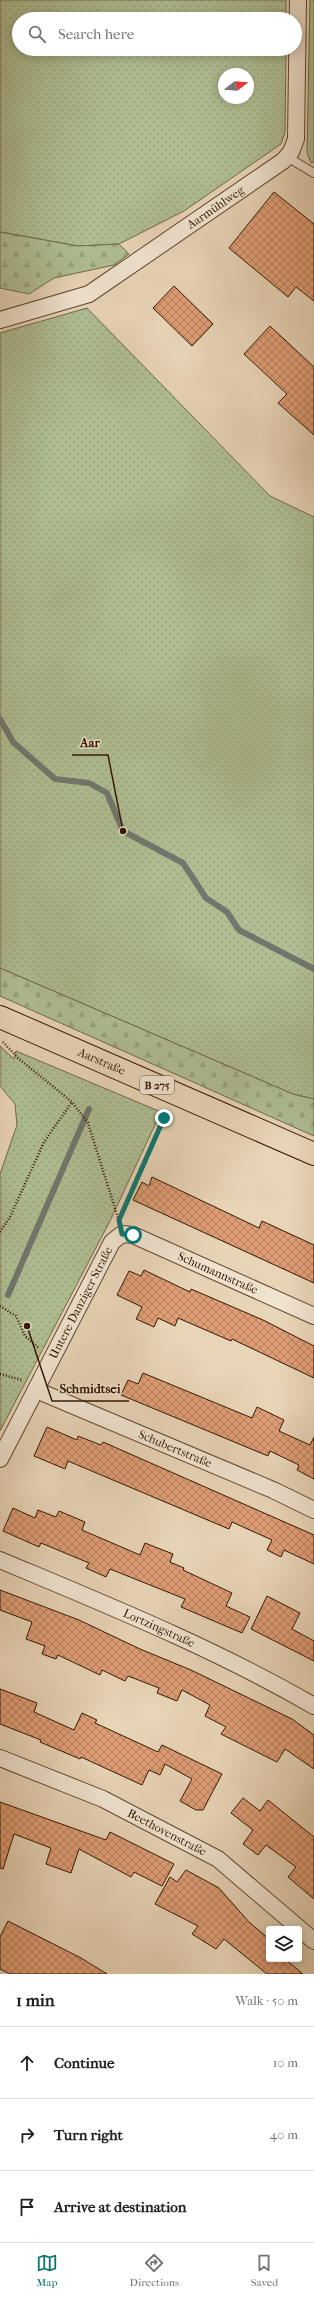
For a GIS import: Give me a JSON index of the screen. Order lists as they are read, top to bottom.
{
  "streets": {
    "main road": ["Aarstraße", "B 275"],
    "street": [
      "Aarmühlweg",
      "Schumannstraße",
      "Untere Danziger Straße",
      "Schubertstraße",
      "Lortzingstraße",
      "Beethovenstraße"
    ]
  },
  "crossings": [
    ["Schumannstraße", "Untere Danziger Straße"],
    ["Untere Danziger Straße", "Schubertstraße"]
  ],
  "places": ["Aar", "Schmidtsei"],
  "north": "right",
  "page": {
    "search": "Search here",
    "heading": ["1 min", "Walk · 50 m"],
    "list": [
      ["Continue", "10 m"],
      ["Turn right", "40 m"],
      "Arrive at destination"
    ],
    "nav": ["Map", "Directions", "Saved"]
  }
}
